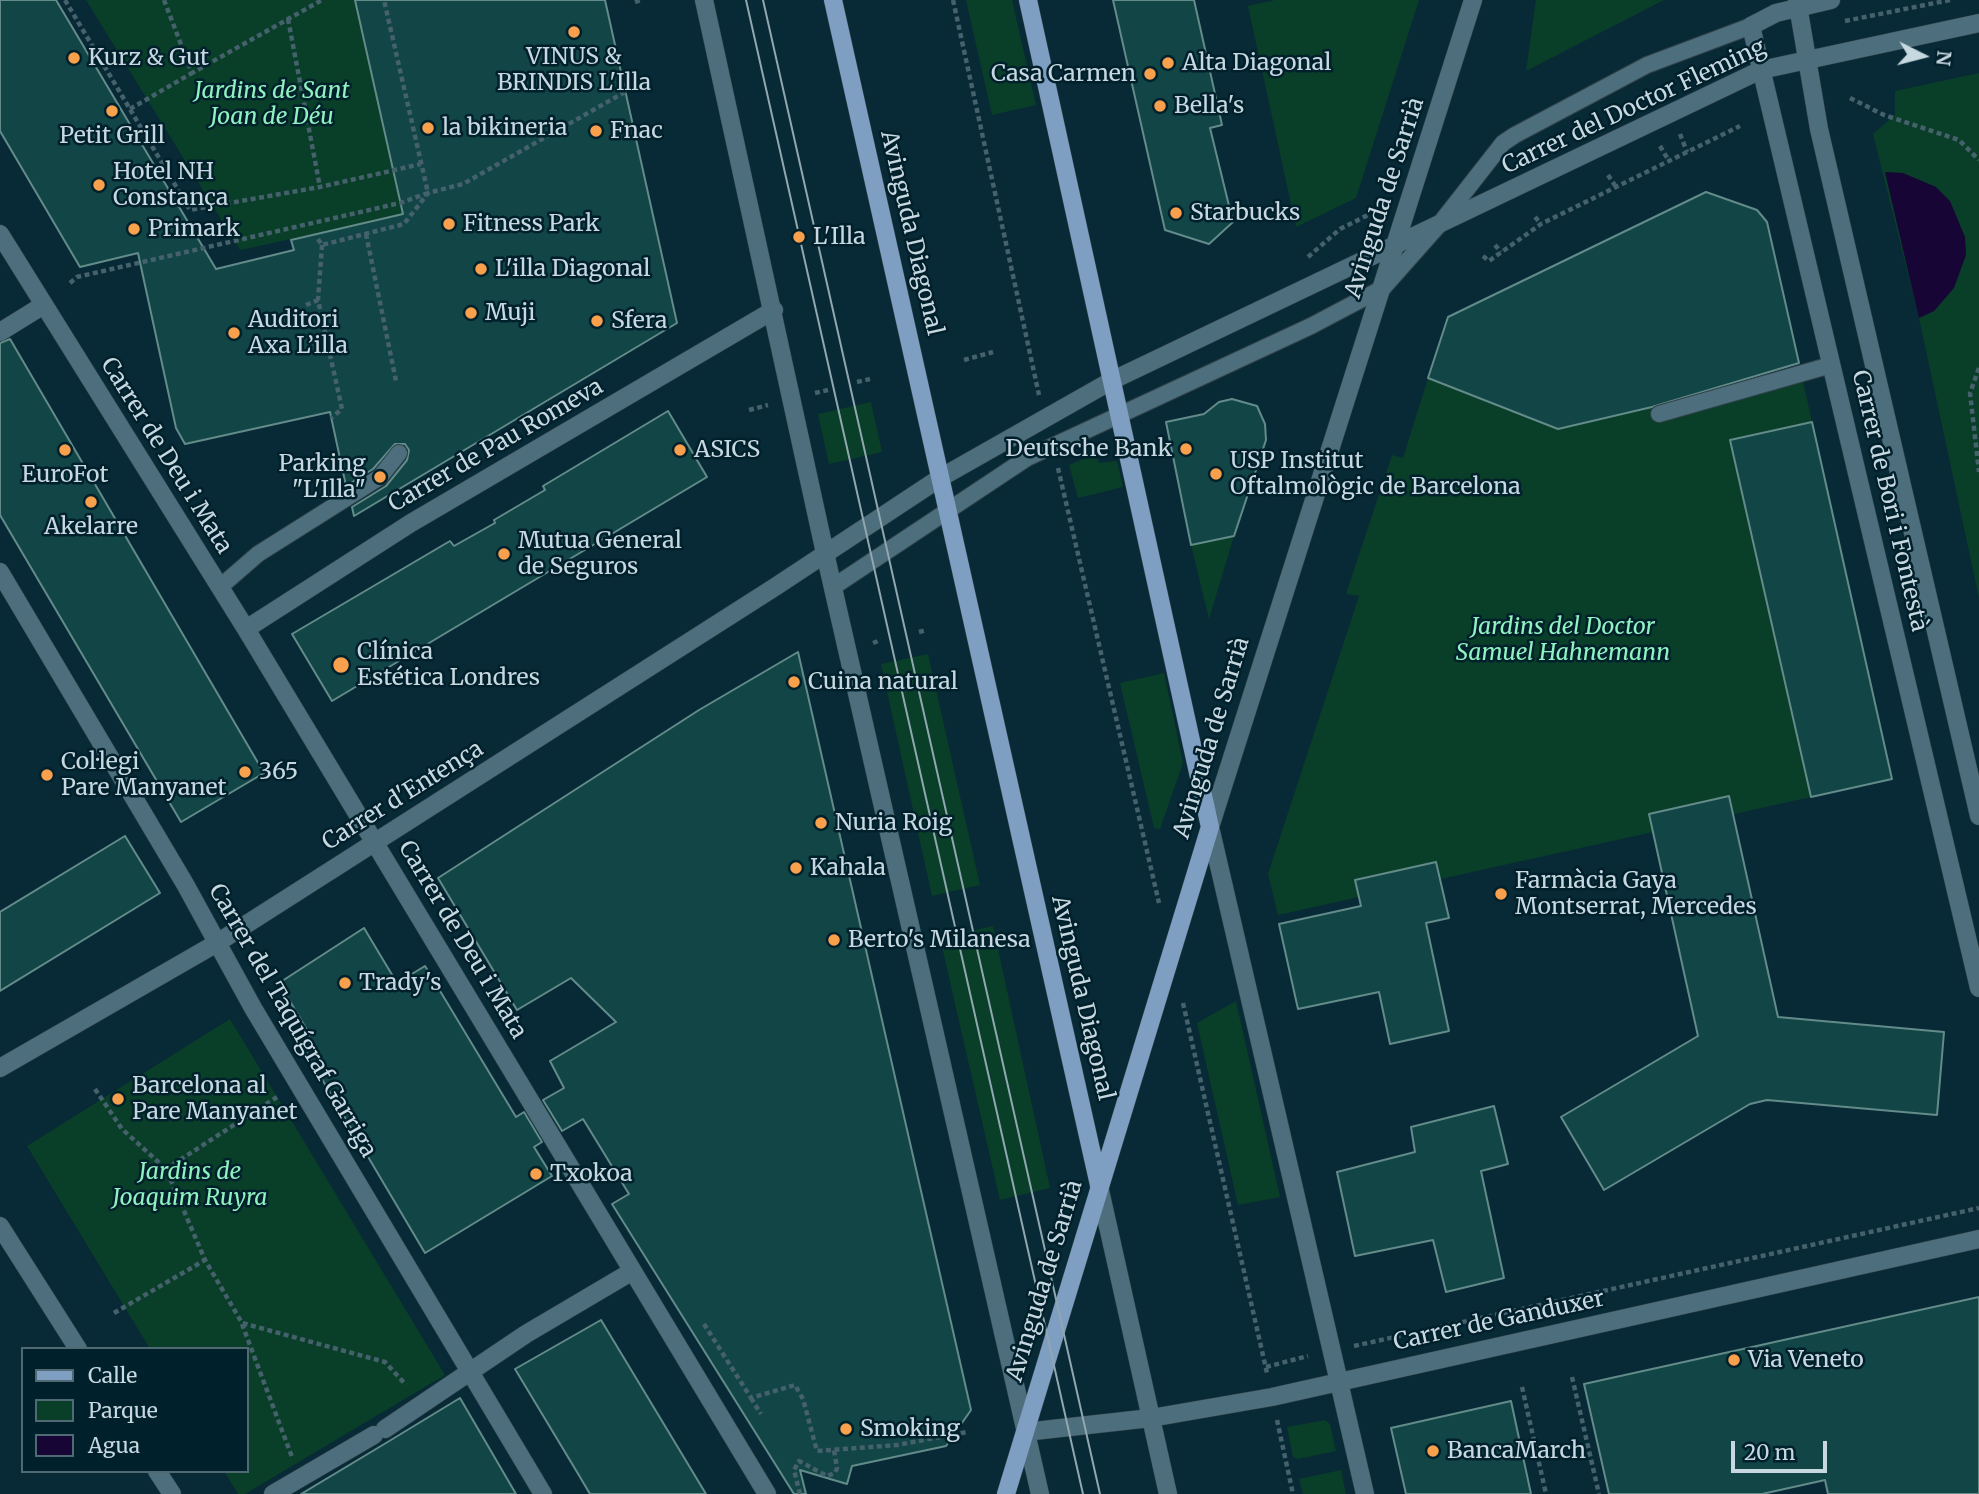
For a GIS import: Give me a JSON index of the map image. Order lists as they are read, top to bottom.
{
  "streets": {
    "main road": ["Avinguda de Sarrià", "Avinguda Diagonal"],
    "street": [
      "Carrer del Doctor Fleming",
      "Carrer de Pau Romeva",
      "Carrer de Deu i Mata",
      "Carrer de Bori i Fontestà",
      "Carrer d'Entença",
      "Carrer del Taquígraf Garriga",
      "Carrer de Ganduxer"
    ]
  },
  "crossings": [
    ["Carrer del Doctor Fleming", "Avinguda de Sarrià"],
    ["Carrer del Doctor Fleming", "Carrer de Bori i Fontestà"],
    ["Avinguda de Sarrià", "Avinguda Diagonal"],
    ["Avinguda de Sarrià", "Carrer de Ganduxer"],
    ["Avinguda Diagonal", "Carrer de Ganduxer"],
    ["Carrer de Pau Romeva", "Carrer de Deu i Mata"],
    ["Carrer de Deu i Mata", "Carrer d'Entença"],
    ["Carrer d'Entença", "Carrer del Taquígraf Garriga"]
  ],
  "parks": ["Jardins de Sant Joan de Déu", "Jardins del Doctor Samuel Hahnemann", "Jardins de Joaquim Ruyra"],
  "places": [
    "VINUS & BRINDIS L'Illa",
    "Kurz & Gut",
    "Alta Diagonal",
    "Casa Carmen",
    "Bella's",
    "Petit Grill",
    "la bikineria",
    "Fnac",
    "Hotel NH Constança",
    "Starbucks",
    "Fitness Park",
    "Primark",
    "L'Illa",
    "L'illa Diagonal",
    "Muji",
    "Sfera",
    "Auditori Axa L’illa",
    "Deutsche Bank",
    "EuroFot",
    "ASICS",
    "USP Institut Oftalmològic de Barcelona",
    "Parking \"L'Illa\"",
    "Akelarre",
    "Mutua General de Seguros",
    "Clínica Estética Londres",
    "Cuina natural",
    "365",
    "Col·legi Pare Manyanet",
    "Nuria Roig",
    "Kahala",
    "Farmàcia Gaya Montserrat, Mercedes",
    "Berto's Milanesa",
    "Trady's",
    "Barcelona al Pare Manyanet",
    "Txokoa",
    "Via Veneto",
    "Smoking",
    "BancaMarch"
  ],
  "legend": ["Calle", "Parque", "Agua"],
  "scale_bar": "20 m",
  "north": "right"
}
